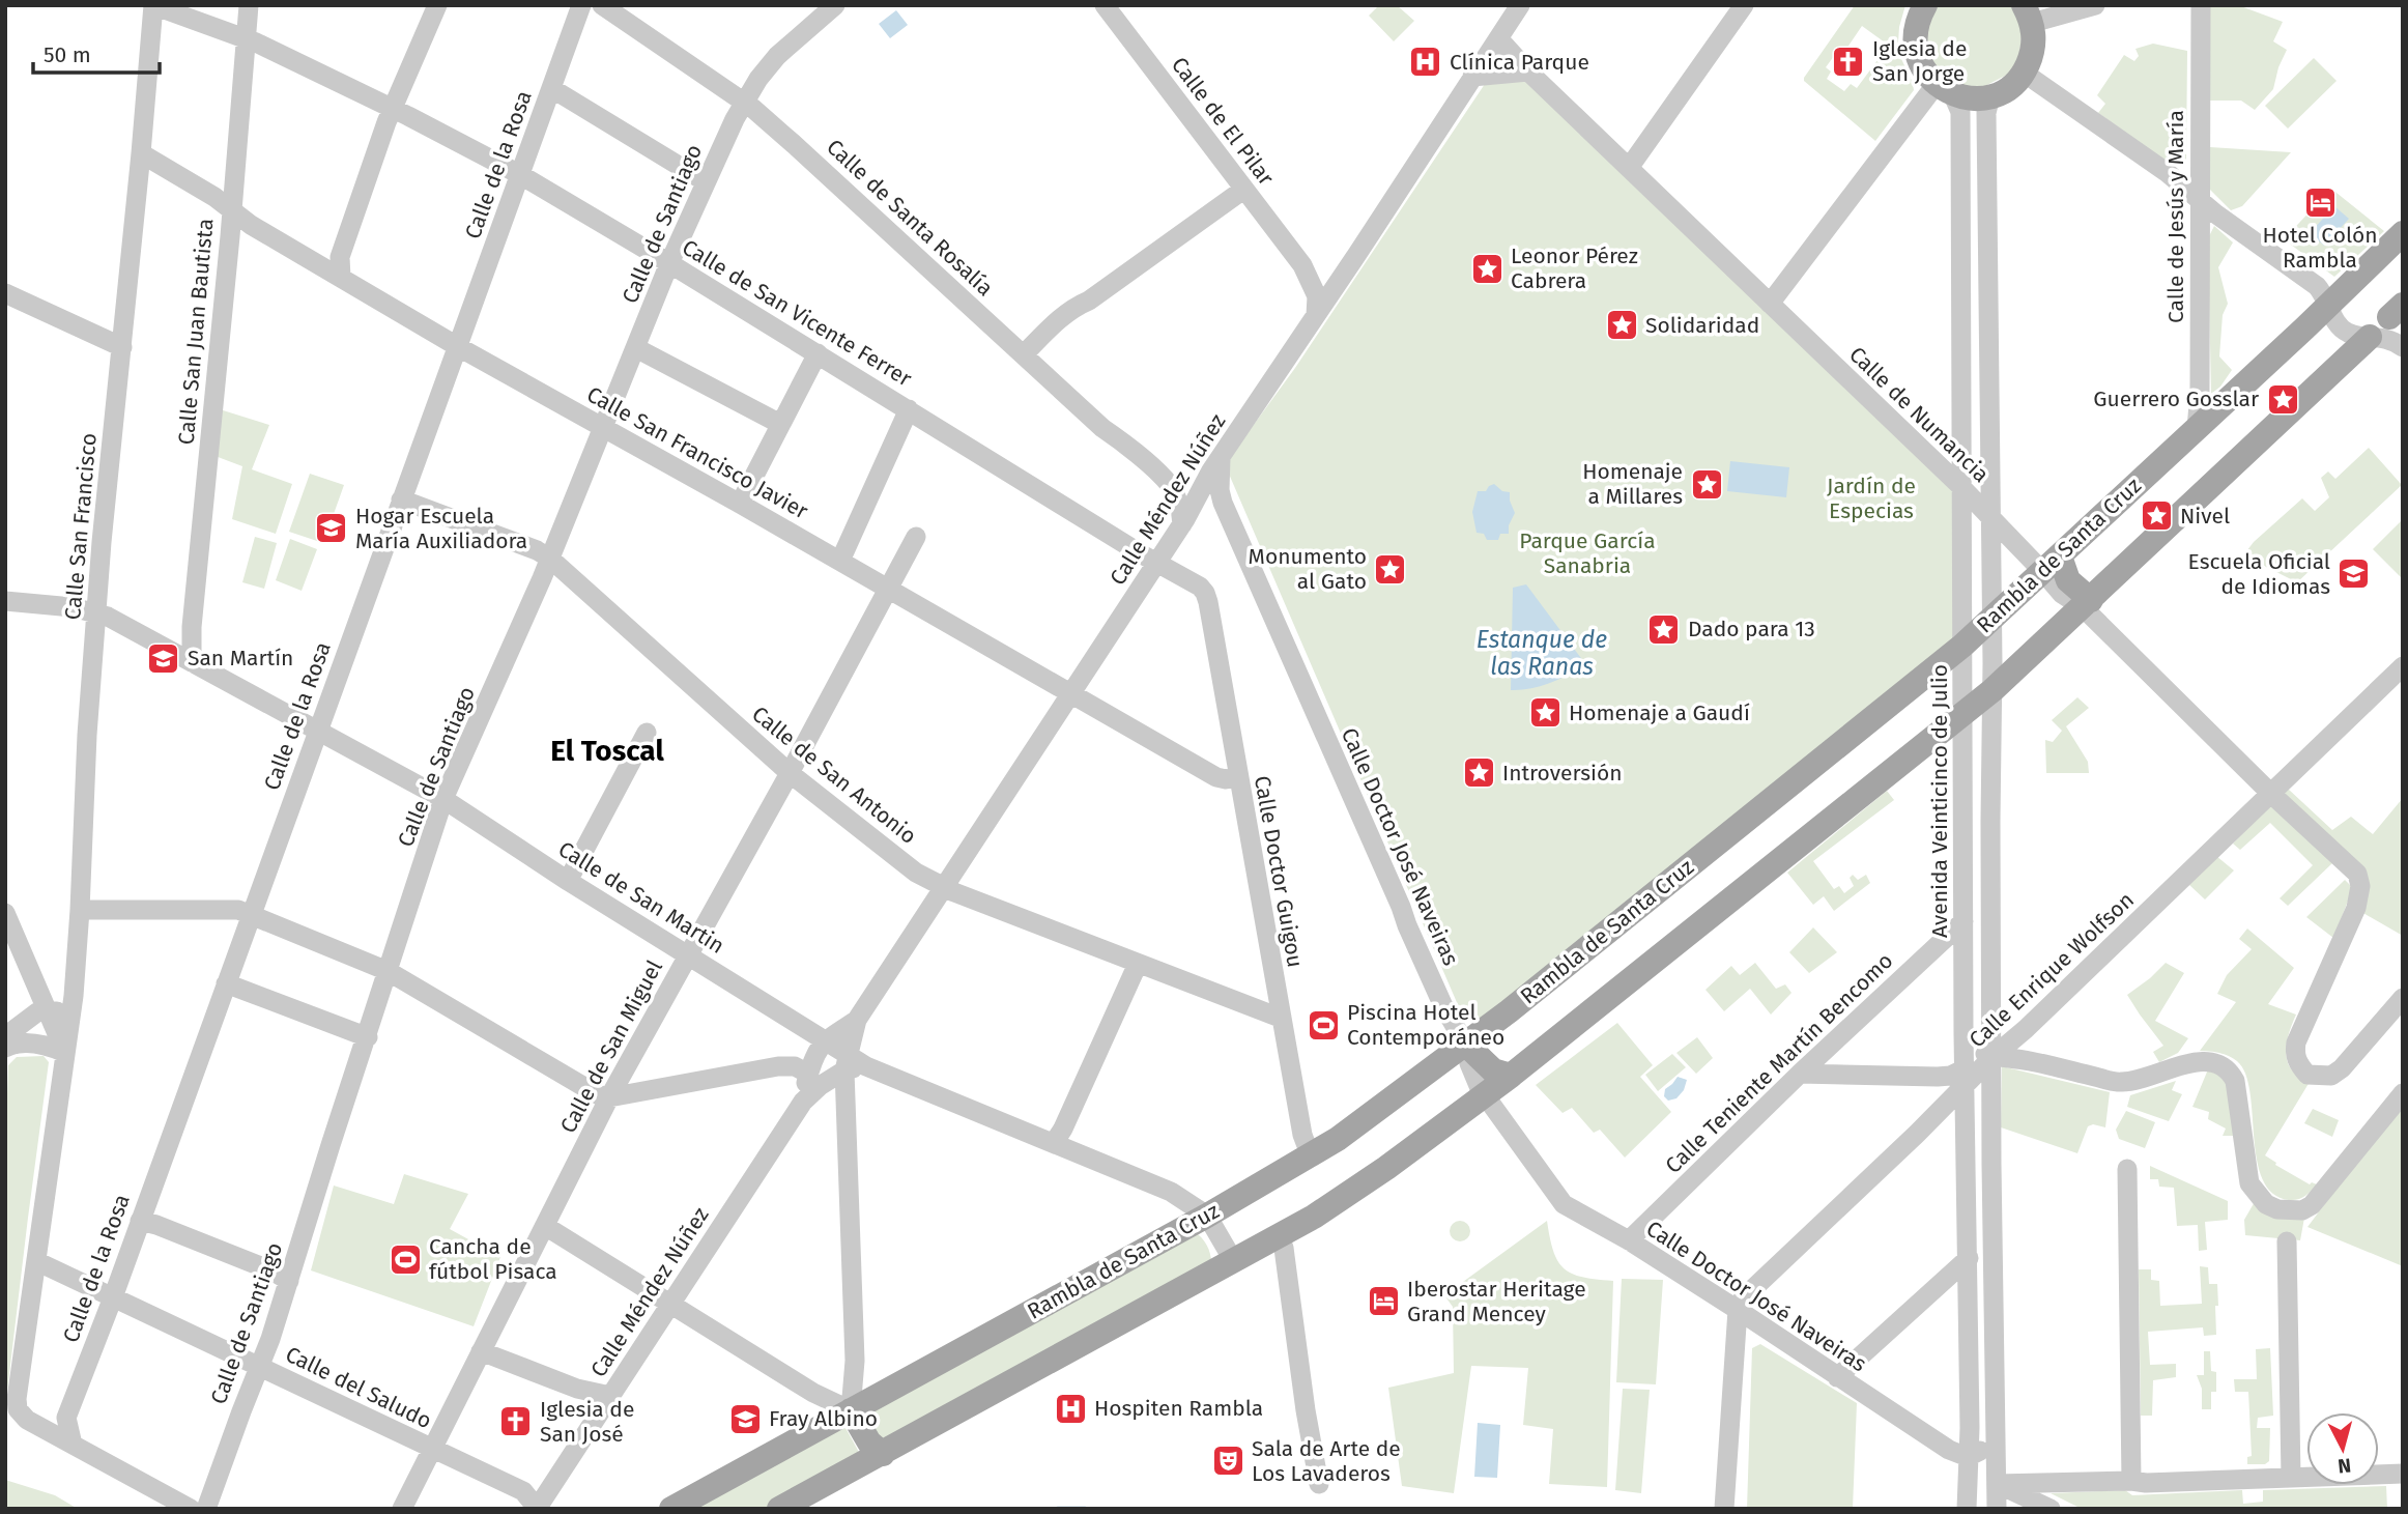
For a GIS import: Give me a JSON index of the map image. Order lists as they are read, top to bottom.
{
  "streets": {
    "main road": ["Rambla de Santa Cruz"],
    "street": [
      "Calle de El Pilar",
      "Calle de la Rosa",
      "Calle de Jesús y María",
      "Calle de Santa Rosalía",
      "Calle de Santiago",
      "Calle de San Vicente Ferrer",
      "Calle San Juan Bautista",
      "Calle de Numancia",
      "Calle San Francisco Javier",
      "Calle Méndez Núñez",
      "Calle San Francisco",
      "Calle de San Antonio",
      "Avenida Veinticinco de Julio",
      "Calle Doctor José Naveiras",
      "Calle Doctor Guigou",
      "Calle de San Martin",
      "Calle Enrique Wolfson",
      "Calle de San Miguel",
      "Calle Teniente Martín Bencomo",
      "Calle del Saludo"
    ]
  },
  "crossings": [
    ["Calle de El Pilar", "Calle Méndez Núñez"],
    ["Calle de la Rosa", "Calle de San Vicente Ferrer"],
    ["Calle de la Rosa", "Calle San Francisco Javier"],
    ["Calle de la Rosa", "Calle San Francisco"],
    ["Calle de la Rosa", "Calle de San Antonio"],
    ["Calle de la Rosa", "Calle de San Martin"],
    ["Calle de la Rosa", "Calle del Saludo"],
    ["Calle de Jesús y María", "Rambla de Santa Cruz"],
    ["Calle de Santa Rosalía", "Calle de Santiago"],
    ["Calle de Santiago", "Calle de San Vicente Ferrer"],
    ["Calle de Santiago", "Calle San Francisco Javier"],
    ["Calle de Santiago", "Calle de San Antonio"],
    ["Calle de Santiago", "Calle de San Martin"],
    ["Calle de Santiago", "Calle del Saludo"],
    ["Calle de San Vicente Ferrer", "Calle San Juan Bautista"],
    ["Calle de San Vicente Ferrer", "Calle Méndez Núñez"],
    ["Calle de San Vicente Ferrer", "Calle San Francisco"],
    ["Calle de San Vicente Ferrer", "Calle Doctor Guigou"],
    ["Calle San Juan Bautista", "Calle San Francisco Javier"],
    ["Calle San Juan Bautista", "Calle de San Martin"],
    ["Calle de Numancia", "Calle Méndez Núñez"],
    ["Calle de Numancia", "Rambla de Santa Cruz"],
    ["Calle de Numancia", "Avenida Veinticinco de Julio"],
    ["Calle San Francisco Javier", "Calle Méndez Núñez"],
    ["Calle San Francisco Javier", "Calle San Francisco"],
    ["Calle San Francisco Javier", "Calle Doctor Guigou"],
    ["Calle San Francisco Javier", "Calle de San Miguel"],
    ["Calle Méndez Núñez", "Calle de San Antonio"],
    ["Calle Méndez Núñez", "Calle Doctor José Naveiras"],
    ["Calle Méndez Núñez", "Calle de San Martin"],
    ["Calle Méndez Núñez", "Calle del Saludo"],
    ["Calle San Francisco", "Calle de San Martin"],
    ["Calle San Francisco", "Calle del Saludo"],
    ["Rambla de Santa Cruz", "Avenida Veinticinco de Julio"],
    ["Rambla de Santa Cruz", "Calle Doctor José Naveiras"],
    ["Rambla de Santa Cruz", "Calle Doctor Guigou"],
    ["Rambla de Santa Cruz", "Calle de San Martin"],
    ["Calle de San Antonio", "Calle Doctor Guigou"],
    ["Calle de San Antonio", "Calle de San Miguel"],
    ["Avenida Veinticinco de Julio", "Calle Doctor José Naveiras"],
    ["Avenida Veinticinco de Julio", "Calle Enrique Wolfson"],
    ["Avenida Veinticinco de Julio", "Calle Teniente Martín Bencomo"],
    ["Calle Doctor José Naveiras", "Calle Enrique Wolfson"],
    ["Calle Doctor José Naveiras", "Calle Teniente Martín Bencomo"],
    ["Calle de San Martin", "Calle de San Miguel"],
    ["Calle de San Miguel", "Calle del Saludo"]
  ],
  "districts": ["El Toscal"],
  "water": ["Estanque de las Ranas"],
  "parks": ["Jardín de Especias", "Parque García Sanabria"],
  "places": {
    "church": ["Iglesia de San Jorge", "Iglesia de San José"],
    "hospital": ["Clínica Parque", "Hospiten Rambla"],
    "hotel": ["Hotel Colón Rambla", "Iberostar Heritage Grand Mencey"],
    "place": [
      "Leonor Pérez Cabrera",
      "Solidaridad",
      "Guerrero Gosslar",
      "Homenaje a Millares",
      "Nivel",
      "Monumento al Gato",
      "Dado para 13",
      "Homenaje a Gaudí",
      "Introversión"
    ],
    "school or university": [
      "Hogar Escuela María Auxiliadora",
      "Escuela Oficial de Idiomas",
      "San Martín",
      "Fray Albino"
    ],
    "sports": ["Piscina Hotel Contemporáneo", "Cancha de fútbol Pisaca"],
    "theatre": ["Sala de Arte de Los Lavaderos"]
  },
  "scale_bar": "50 m",
  "north": "bottom"
}
